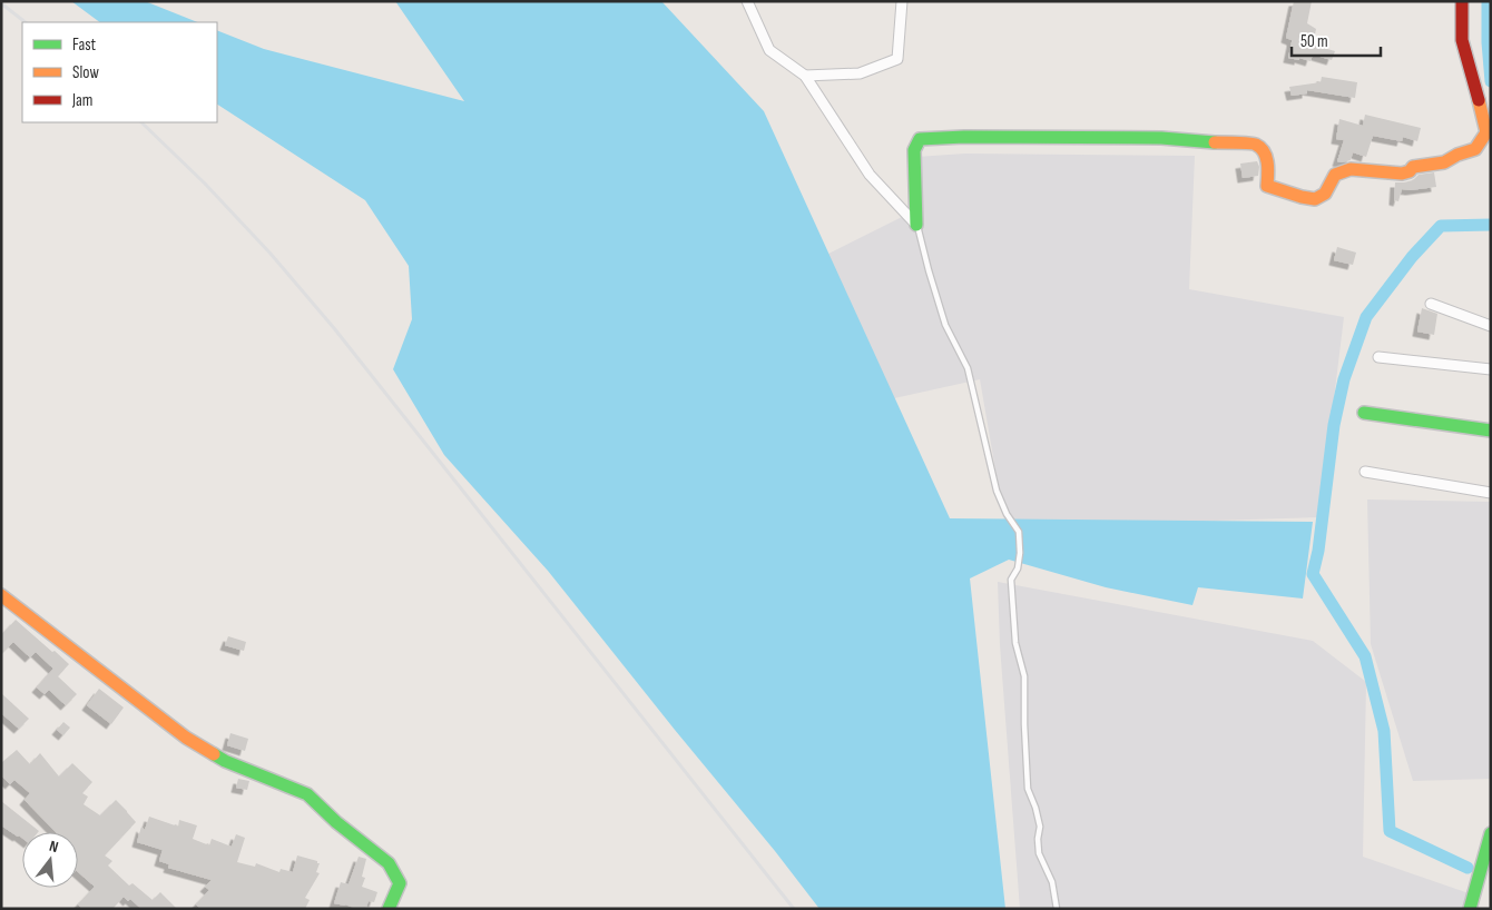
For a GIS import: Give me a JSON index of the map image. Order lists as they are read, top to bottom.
{
  "legend": ["Fast", "Slow", "Jam"],
  "scale_bar": "50 m",
  "north": "top"
}
